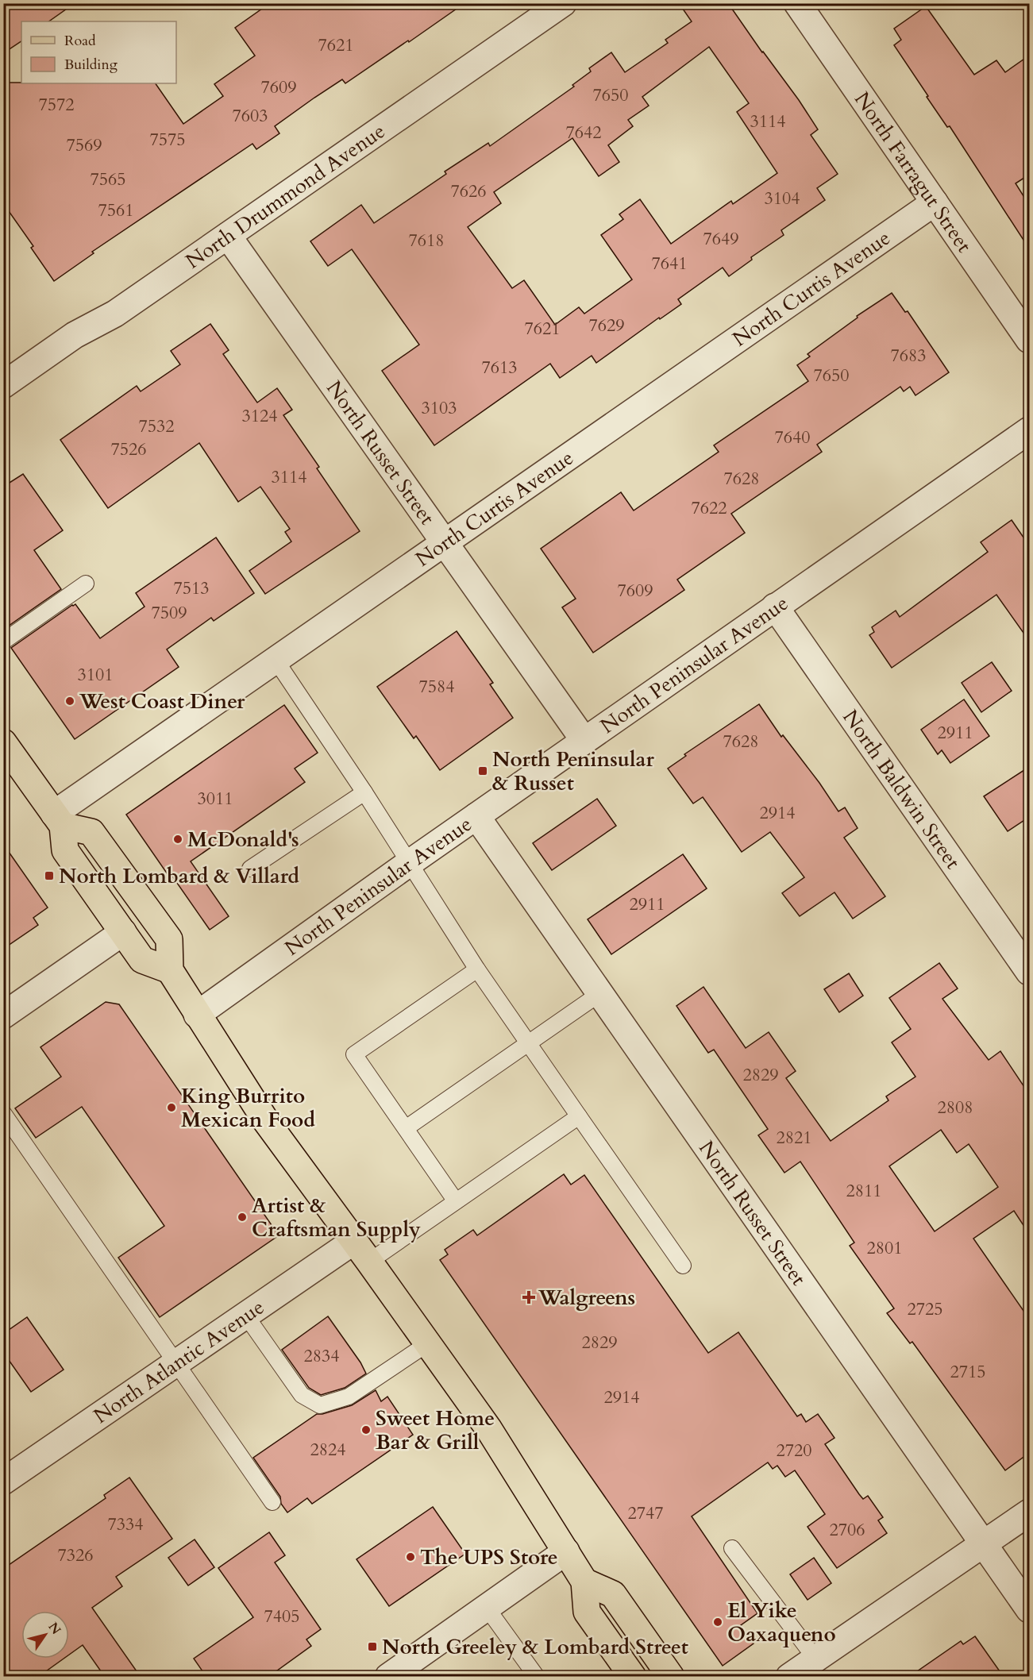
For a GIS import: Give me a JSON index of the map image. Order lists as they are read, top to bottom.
{
  "streets": {
    "street": [
      "North Farragut Street",
      "North Drummond Avenue",
      "North Curtis Avenue",
      "North Russet Street",
      "North Peninsular Avenue",
      "North Baldwin Street",
      "North Atlantic Avenue"
    ]
  },
  "crossings": [
    ["North Farragut Street", "North Curtis Avenue"],
    ["North Drummond Avenue", "North Russet Street"],
    ["North Curtis Avenue", "North Russet Street"],
    ["North Russet Street", "North Peninsular Avenue"],
    ["North Peninsular Avenue", "North Baldwin Street"]
  ],
  "places": {
    "other": [
      "West Coast Diner",
      "McDonald's",
      "King Burrito Mexican Food",
      "Artist & Craftsman Supply",
      "Sweet Home Bar & Grill",
      "The UPS Store",
      "El Yike Oaxaqueno"
    ],
    "transit": ["North Peninsular & Russet", "North Lombard & Villard", "North Greeley & Lombard Street"],
    "health": ["Walgreens"]
  },
  "house_numbers": [
    "7621",
    "7609",
    "7650",
    "7572",
    "7603",
    "3114",
    "7642",
    "7575",
    "7569",
    "7565",
    "7626",
    "3104",
    "7561",
    "7649",
    "7618",
    "7641",
    "7629",
    "7621",
    "7683",
    "7613",
    "7650",
    "3103",
    "3124",
    "7532",
    "7640",
    "7526",
    "3114",
    "7628",
    "7622",
    "7513",
    "7609",
    "7509",
    "3101",
    "7584",
    "2911",
    "7628",
    "3011",
    "2914",
    "2911",
    "2829",
    "2808",
    "2821",
    "2811",
    "2801",
    "2725",
    "2829",
    "2834",
    "2715",
    "2914",
    "2824",
    "2720",
    "2747",
    "7334",
    "2706",
    "7326",
    "7405"
  ],
  "legend": ["Road", "Building"],
  "north": "top right"
}
